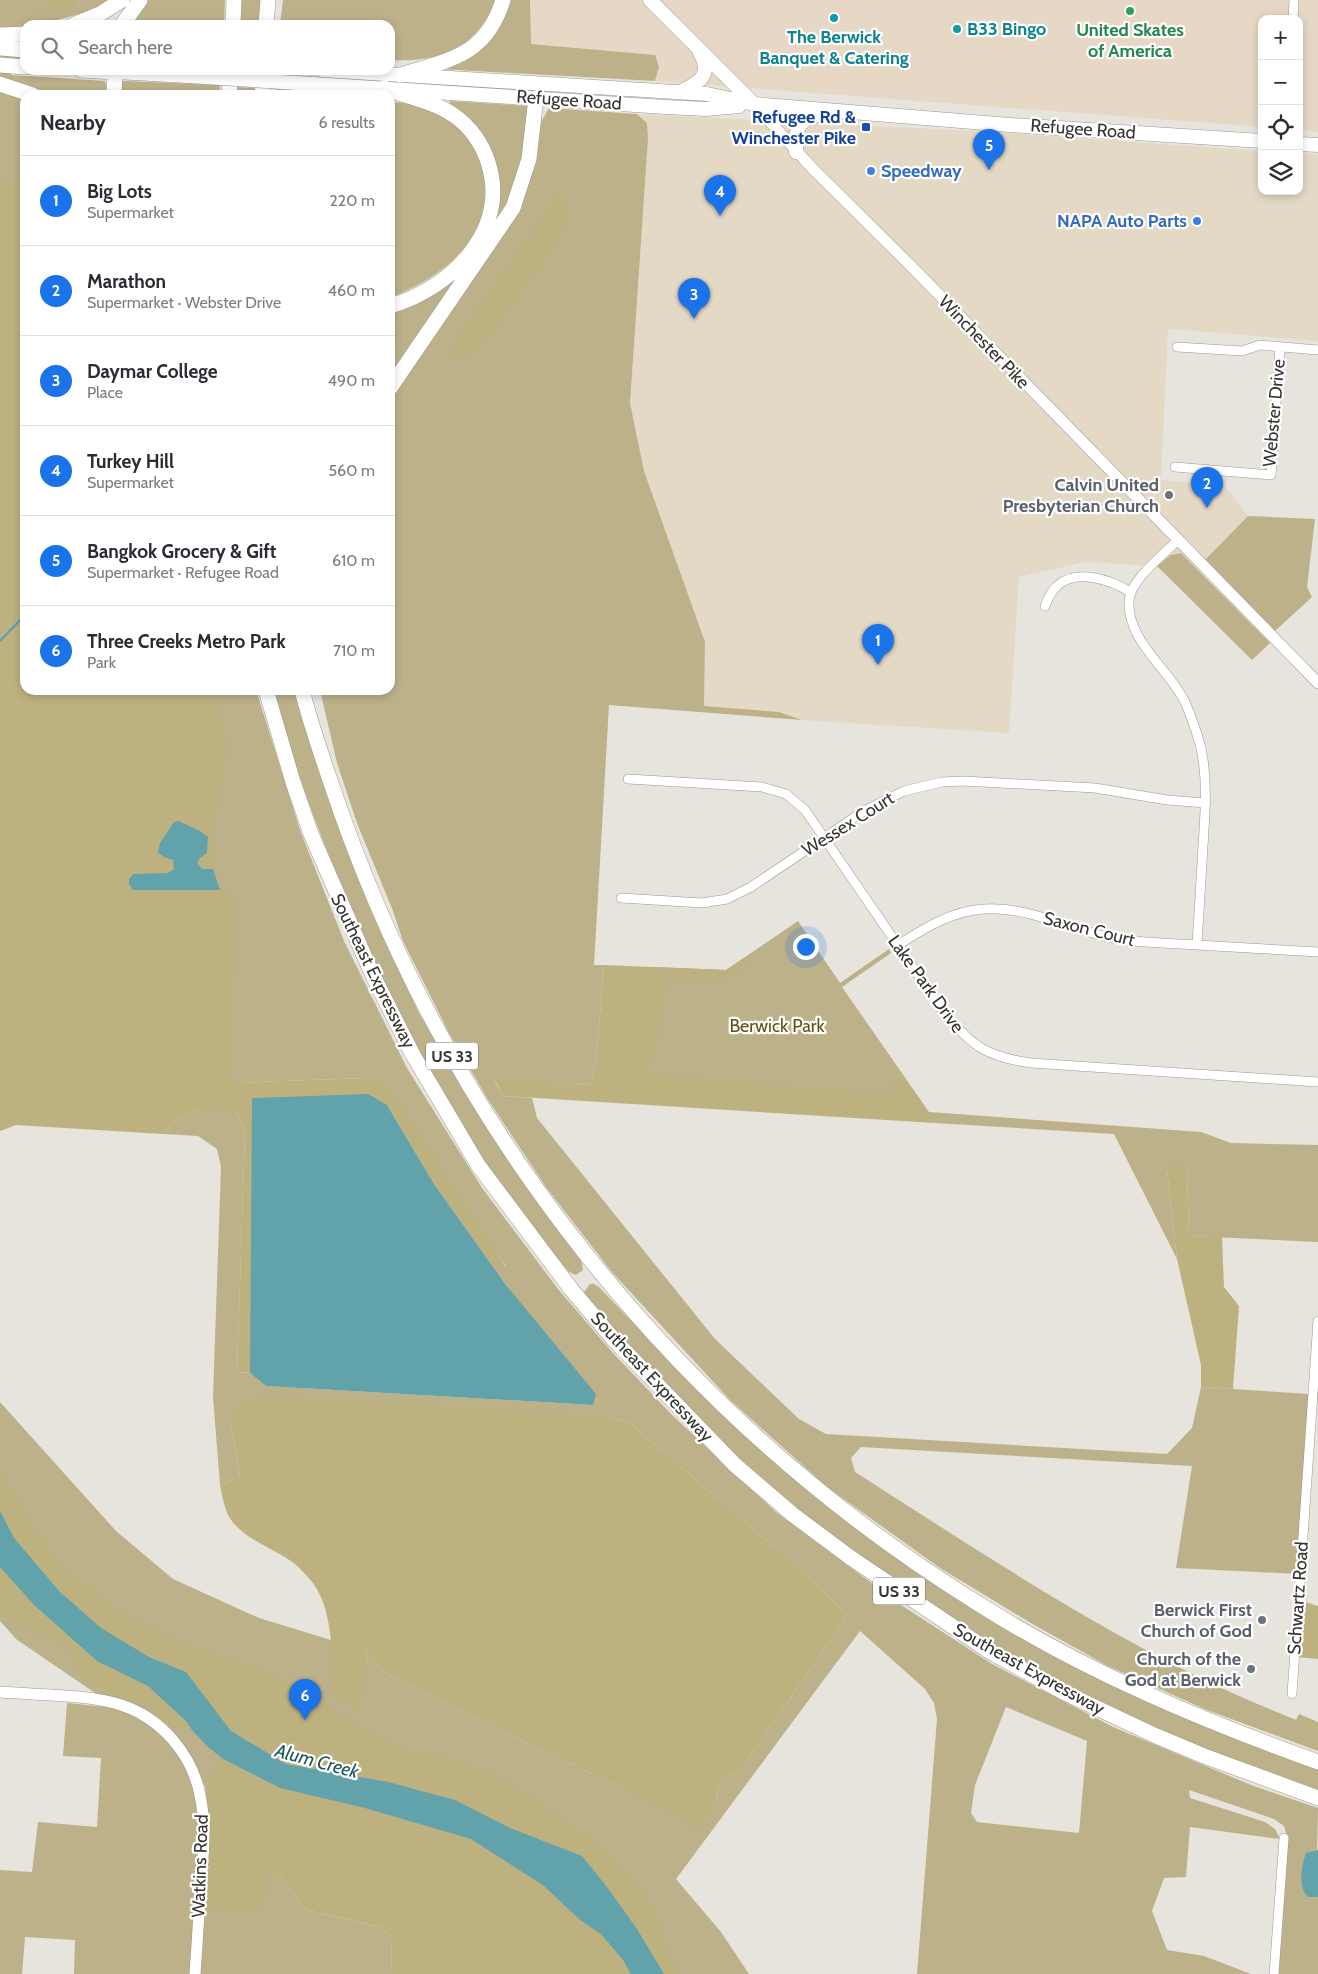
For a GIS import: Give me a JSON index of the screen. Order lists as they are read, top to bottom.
{
  "streets": {
    "highway": ["Southeast Expressway", "US 33"],
    "main road": ["Refugee Road", "Winchester Pike", "Watkins Road"],
    "street": [
      "Webster Drive",
      "Wessex Court",
      "Saxon Court",
      "Lake Park Drive",
      "Schwartz Road"
    ]
  },
  "crossings": [
    ["Refugee Road", "Winchester Pike"],
    ["Wessex Court", "Lake Park Drive"],
    ["Saxon Court", "Lake Park Drive"]
  ],
  "water": ["Alum Creek"],
  "parks": ["Berwick Park"],
  "places": {
    "other": [
      "United Skates of America",
      "The Berwick Banquet & Catering",
      "B33 Bingo",
      "Speedway",
      "NAPA Auto Parts",
      "Calvin United Presbyterian Church",
      "Berwick First Church of God",
      "Church of the God at Berwick"
    ],
    "transit": ["Refugee Rd & Winchester Pike"]
  },
  "page": {
    "map_buttons": ["+", "−"],
    "search": "Search here",
    "heading": ["Nearby", "6 results"],
    "pins": [
      "5",
      "4",
      "3",
      "2",
      "1",
      "6"
    ],
    "list": [
      {
        "mark": "1",
        "name": "Big Lots",
        "note": "Supermarket",
        "value": "220 m"
      },
      {
        "mark": "2",
        "name": "Marathon",
        "note": "Supermarket · Webster Drive",
        "value": "460 m"
      },
      {
        "mark": "3",
        "name": "Daymar College",
        "note": "Place",
        "value": "490 m"
      },
      {
        "mark": "4",
        "name": "Turkey Hill",
        "note": "Supermarket",
        "value": "560 m"
      },
      {
        "mark": "5",
        "name": "Bangkok Grocery & Gift",
        "note": "Supermarket · Refugee Road",
        "value": "610 m"
      },
      {
        "mark": "6",
        "name": "Three Creeks Metro Park",
        "note": "Park",
        "value": "710 m"
      }
    ]
  }
}
